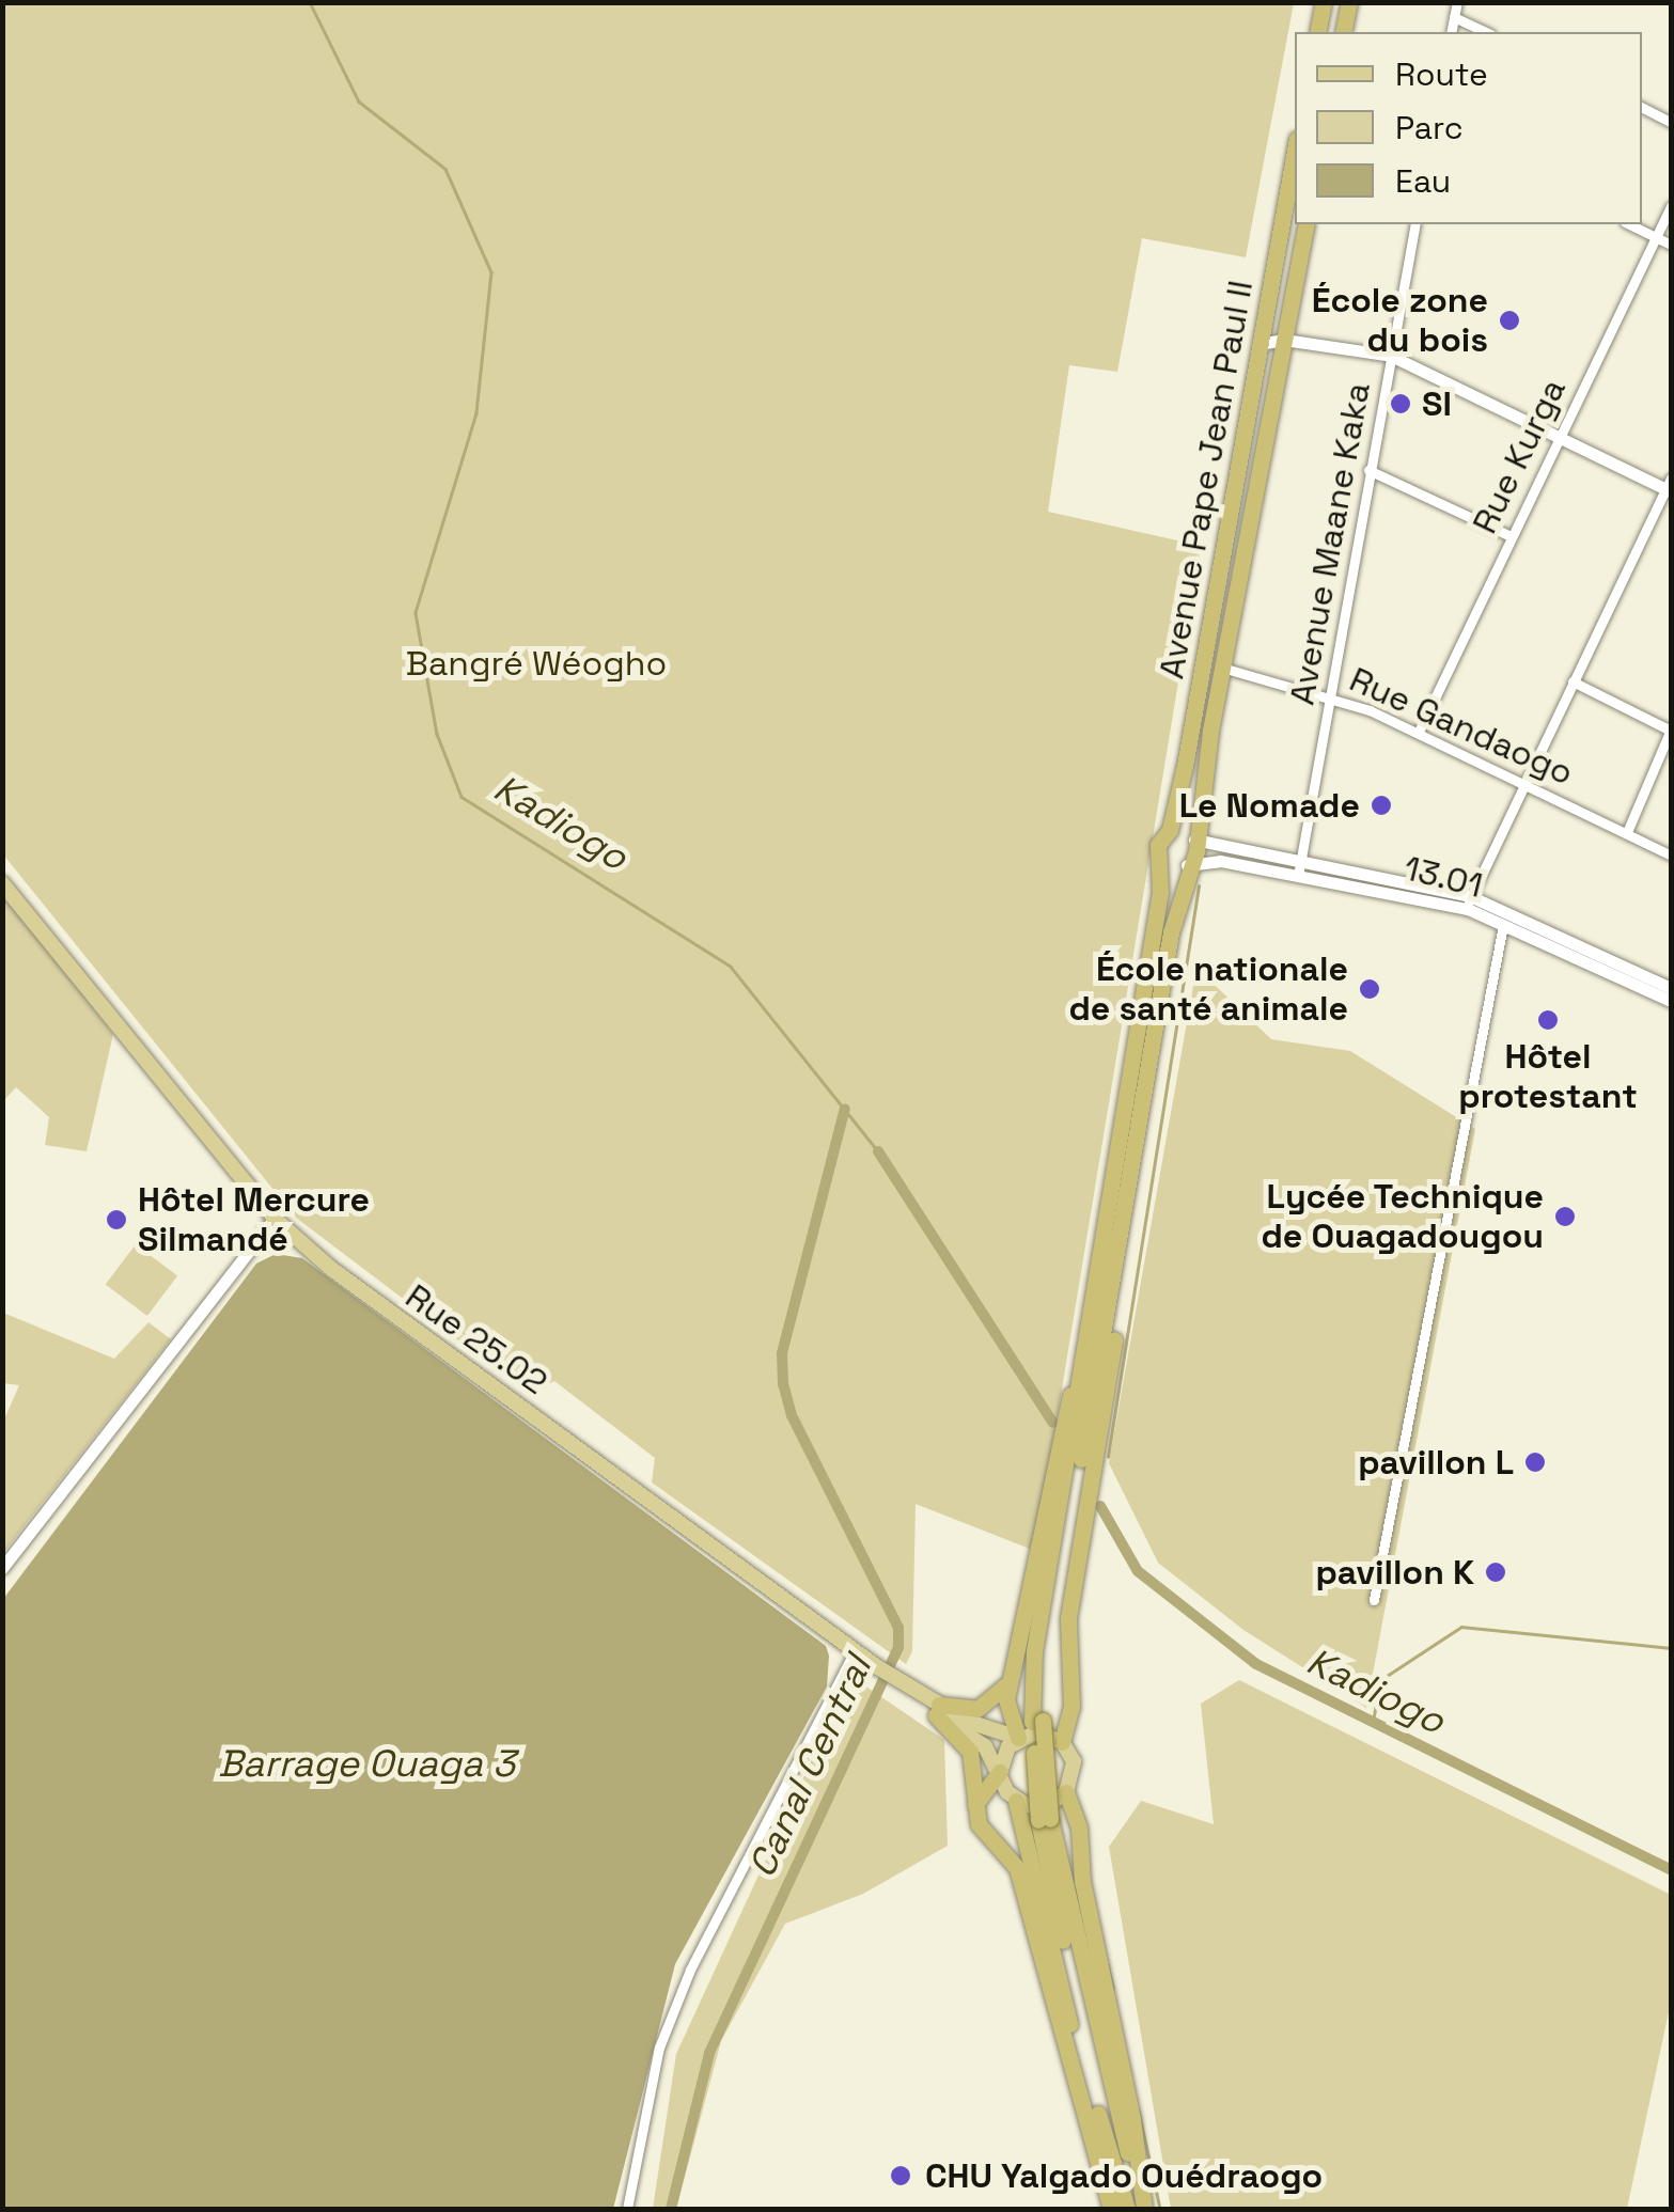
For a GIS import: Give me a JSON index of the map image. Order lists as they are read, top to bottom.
{
  "streets": {
    "highway": ["Avenue Pape Jean Paul II"],
    "main road": ["Rue 25.02"],
    "street": [
      "Rue Kurga",
      "Avenue Maane Kaka",
      "Rue Gandaogo",
      "13.01"
    ]
  },
  "crossings": [
    ["Rue Kurga", "Rue Gandaogo"],
    ["Avenue Pape Jean Paul II", "Rue Gandaogo"],
    ["Avenue Pape Jean Paul II", "13.01"],
    ["Avenue Maane Kaka", "Rue Gandaogo"],
    ["Avenue Maane Kaka", "13.01"]
  ],
  "water": ["Kadiogo", "Barrage Ouaga 3", "Canal Central"],
  "parks": ["Bangré Wéogho"],
  "places": [
    "École zone du bois",
    "SI",
    "Le Nomade",
    "École nationale de santé animale",
    "Hôtel protestant",
    "Lycée Technique de Ouagadougou",
    "Hôtel Mercure Silmandé",
    "pavillon L",
    "pavillon K",
    "CHU Yalgado Ouédraogo"
  ],
  "legend": ["Route", "Parc", "Eau"]
}
